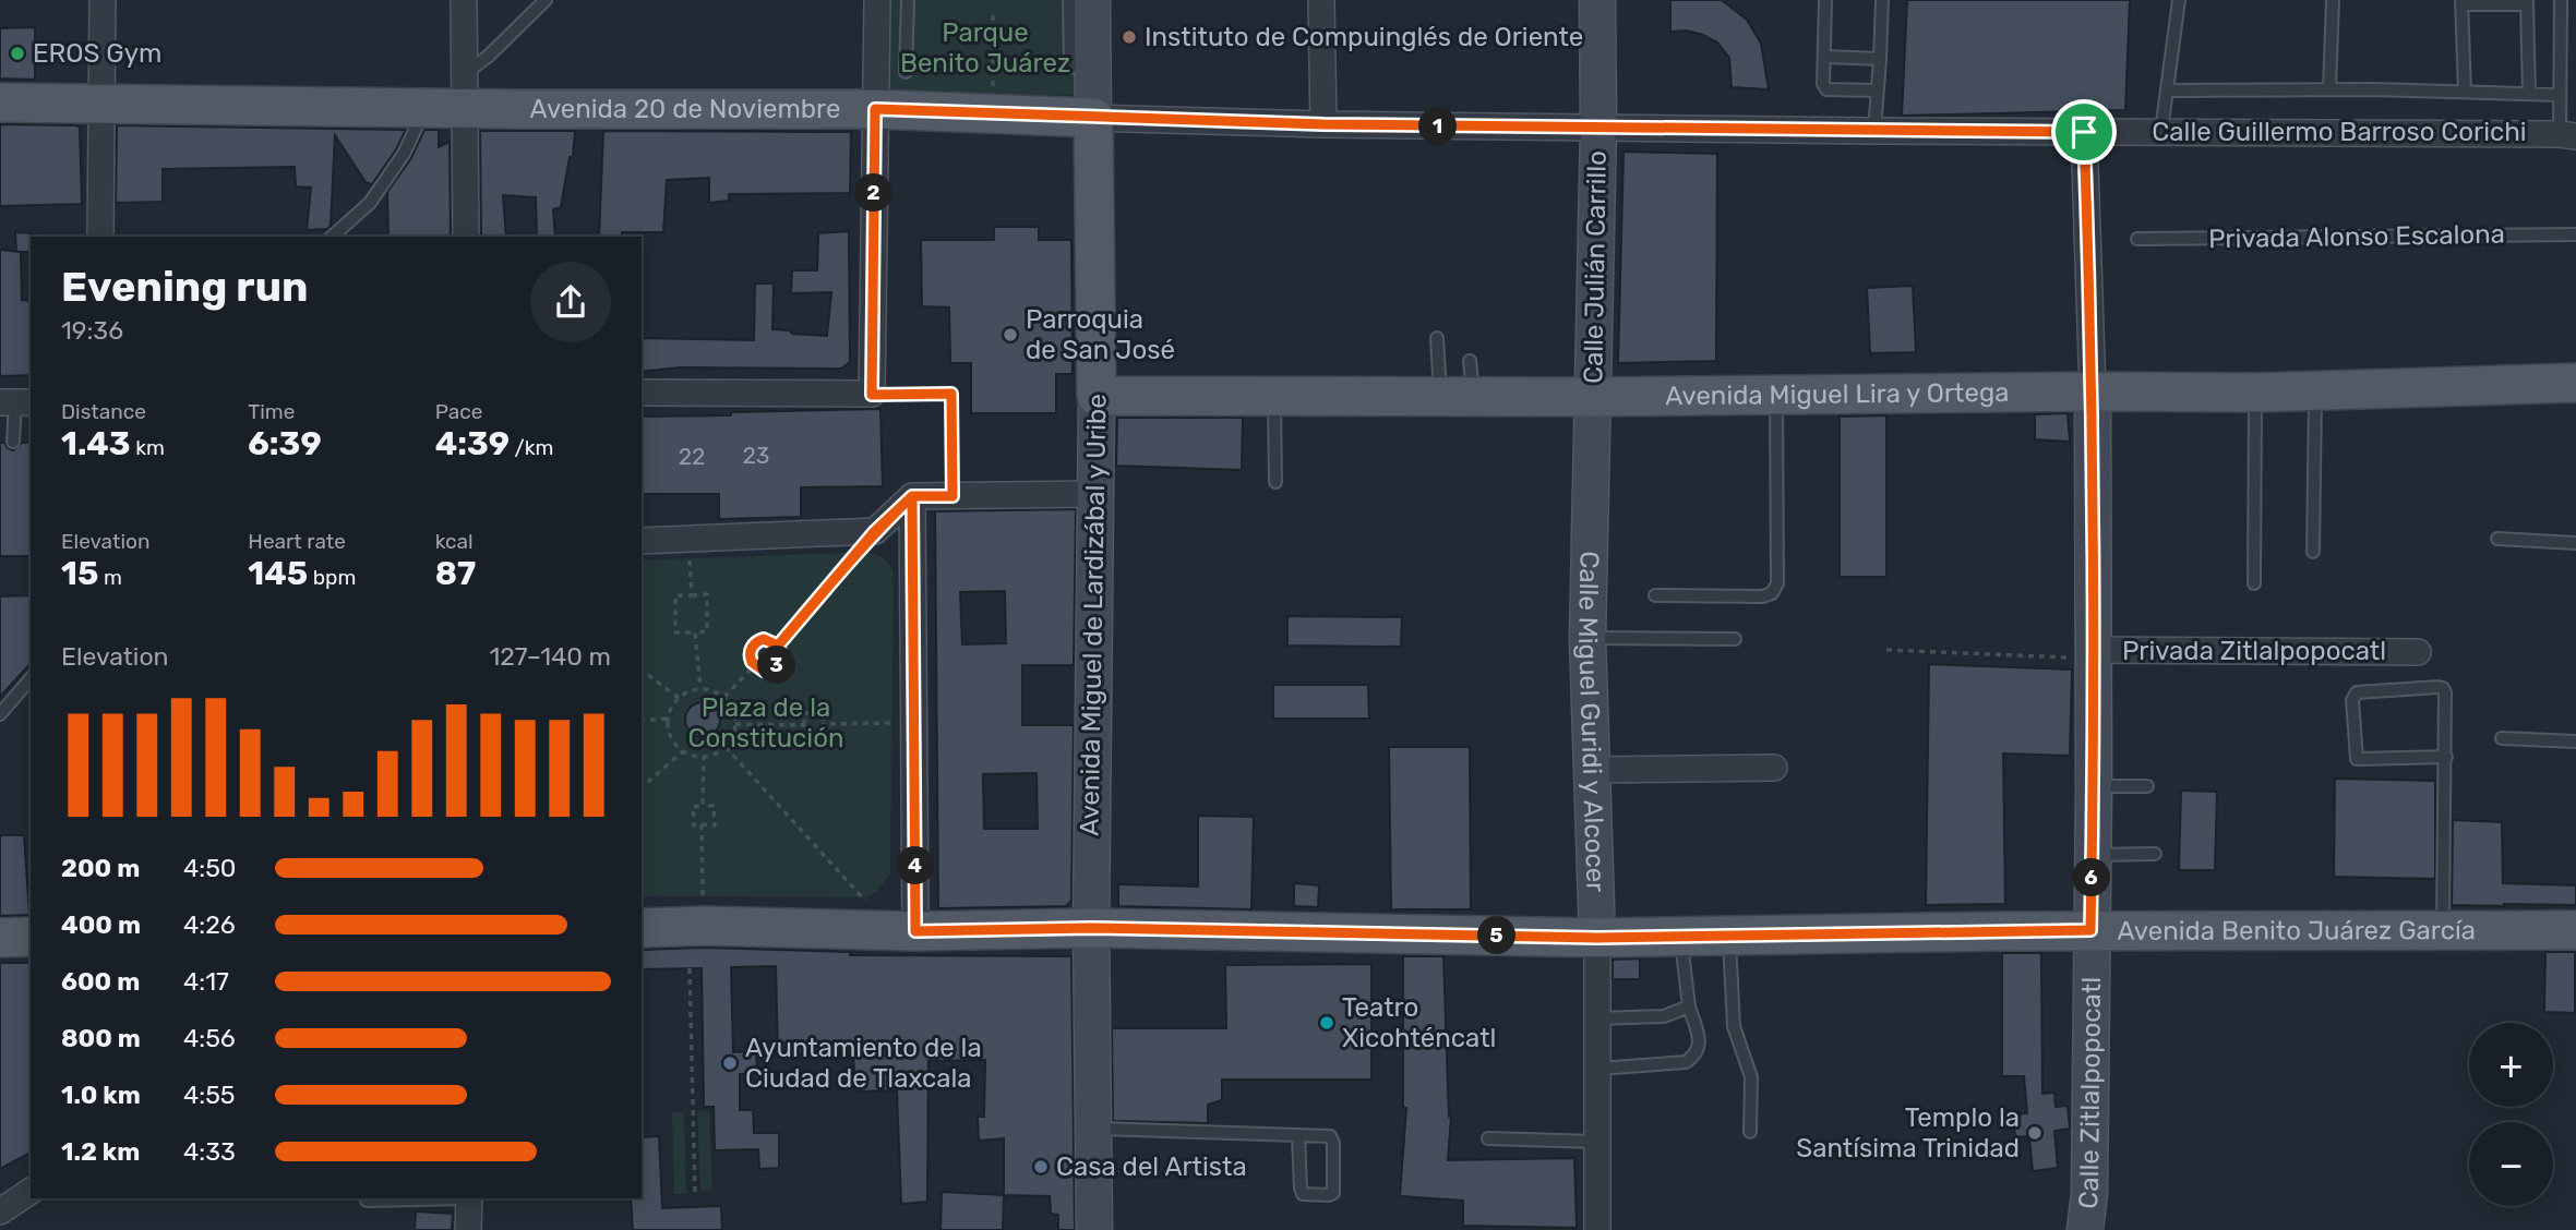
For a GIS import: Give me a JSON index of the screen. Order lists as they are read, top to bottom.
{
  "streets": {
    "main road": [
      "Avenida 20 de Noviembre",
      "Avenida Miguel Lira y Ortega",
      "Avenida Miguel de Lardizábal y Uribe",
      "Avenida Benito Juárez García"
    ],
    "street": [
      "Calle Guillermo Barroso Corichi",
      "Calle Julián Carrillo",
      "Privada Zitlalpopocatl",
      "Calle Miguel Guridi y Alcocer",
      "Calle Zitlalpopocatl"
    ],
    "lane": ["Privada Alonso Escalona"]
  },
  "crossings": [
    ["Avenida 20 de Noviembre", "Calle Guillermo Barroso Corichi"],
    ["Avenida 20 de Noviembre", "Calle Julián Carrillo"],
    ["Avenida 20 de Noviembre", "Avenida Miguel de Lardizábal y Uribe"],
    ["Calle Guillermo Barroso Corichi", "Calle Julián Carrillo"],
    ["Calle Guillermo Barroso Corichi", "Calle Zitlalpopocatl"],
    ["Calle Julián Carrillo", "Avenida Miguel Lira y Ortega"],
    ["Calle Julián Carrillo", "Calle Miguel Guridi y Alcocer"],
    ["Avenida Miguel Lira y Ortega", "Avenida Miguel de Lardizábal y Uribe"],
    ["Avenida Miguel Lira y Ortega", "Calle Miguel Guridi y Alcocer"],
    ["Avenida Miguel Lira y Ortega", "Calle Zitlalpopocatl"],
    ["Avenida Miguel de Lardizábal y Uribe", "Avenida Benito Juárez García"],
    ["Privada Zitlalpopocatl", "Calle Zitlalpopocatl"],
    ["Calle Miguel Guridi y Alcocer", "Avenida Benito Juárez García"],
    ["Avenida Benito Juárez García", "Calle Zitlalpopocatl"]
  ],
  "parks": ["Parque Benito Juárez", "Plaza de la Constitución"],
  "places": [
    "Instituto de Compuinglés de Oriente",
    "EROS Gym",
    "Parroquia de San José",
    "Teatro Xicohténcatl",
    "Ayuntamiento de la Ciudad de Tlaxcala",
    "Templo la Santísima Trinidad",
    "Casa del Artista"
  ],
  "house_numbers": ["23", "22"],
  "page": {
    "pins": [
      "1",
      "2",
      "3",
      "4",
      "6",
      "5"
    ],
    "heading": ["Evening run", "19:36"],
    "stats": [
      ["Distance", "1.43 km"],
      ["Time", "6:39"],
      ["Pace", "4:39 /km"],
      ["Elevation", "15 m"],
      ["Heart rate", "145 bpm"],
      ["kcal", "87"]
    ],
    "chart": ["Elevation", "127–140 m"],
    "list": [
      {
        "name": "200 m",
        "note": "4:50"
      },
      {
        "name": "400 m",
        "note": "4:26"
      },
      {
        "name": "600 m",
        "note": "4:17"
      },
      {
        "name": "800 m",
        "note": "4:56"
      },
      {
        "name": "1.0 km",
        "note": "4:55"
      },
      {
        "name": "1.2 km",
        "note": "4:33"
      }
    ],
    "map_buttons": ["+", "−"]
  }
}
